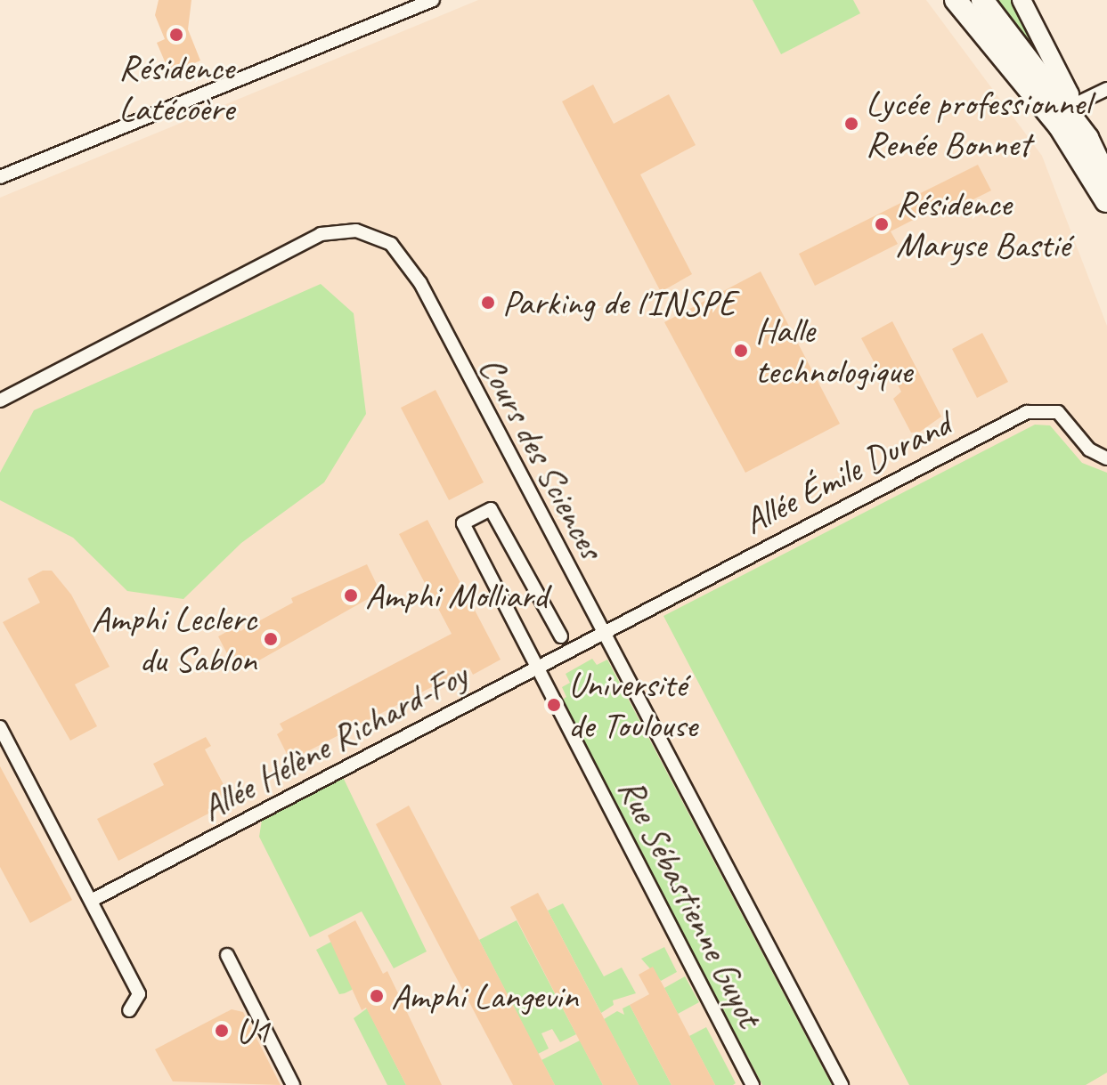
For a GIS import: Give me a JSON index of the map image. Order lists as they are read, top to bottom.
{
  "streets": {
    "street": [
      "Cours des Sciences",
      "Allée Émile Durand",
      "Allée Hélène Richard-Foy",
      "Rue Sébastienne Guyot"
    ]
  },
  "crossings": [
    ["Cours des Sciences", "Allée Émile Durand"],
    ["Cours des Sciences", "Allée Hélène Richard-Foy"],
    ["Allée Émile Durand", "Allée Hélène Richard-Foy"],
    ["Allée Hélène Richard-Foy", "Rue Sébastienne Guyot"]
  ],
  "places": [
    "Résidence Latécoère",
    "Lycée professionnel Renée Bonnet",
    "Résidence Maryse Bastié",
    "Parking de l'INSPE",
    "Halle technologique",
    "Amphi Molliard",
    "Amphi Leclerc du Sablon",
    "Université de Toulouse",
    "Amphi Langevin",
    "U1"
  ]
}
